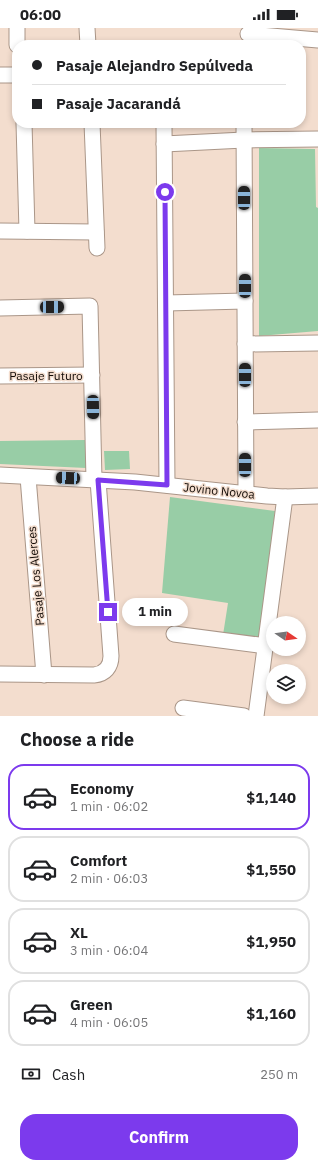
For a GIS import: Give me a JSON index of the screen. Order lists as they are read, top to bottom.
{
  "streets": {
    "street": ["Pasaje Futuro", "Jovino Novoa", "Pasaje Los Alerces"]
  },
  "crossings": [
    ["Jovino Novoa", "Pasaje Los Alerces"]
  ],
  "north": "right",
  "page": {
    "status": "06:00",
    "banner": ["Pasaje Alejandro Sepúlveda", "Pasaje Jacarandá"],
    "bubble": "1 min",
    "heading": "Choose a ride",
    "list": [
      {
        "name": "Economy",
        "note": "1 min · 06:02",
        "value": "$1,140"
      },
      {
        "name": "Comfort",
        "note": "2 min · 06:03",
        "value": "$1,550"
      },
      {
        "name": "XL",
        "note": "3 min · 06:04",
        "value": "$1,950"
      },
      {
        "name": "Green",
        "note": "4 min · 06:05",
        "value": "$1,160"
      }
    ],
    "pay": ["Cash", "250 m"],
    "buttons": "Confirm"
  }
}
